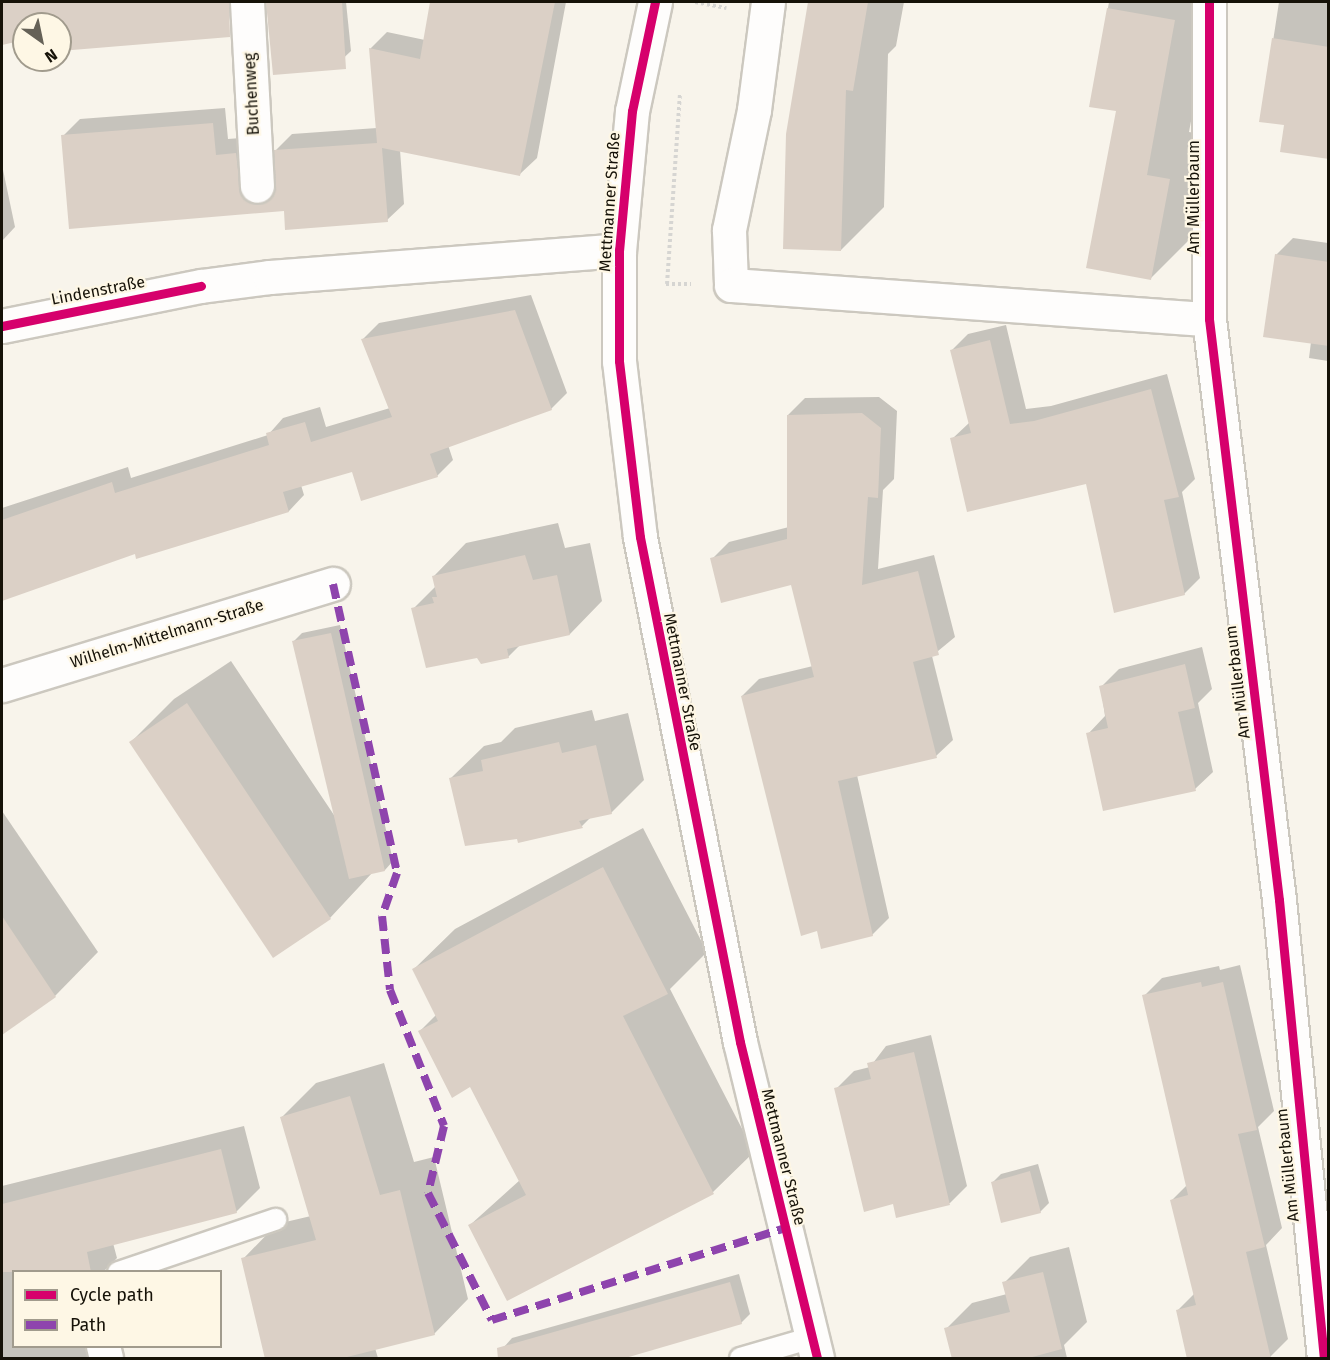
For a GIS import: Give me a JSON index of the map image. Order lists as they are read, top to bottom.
{
  "streets": {
    "street": [
      "Buchenweg",
      "Am Müllerbaum",
      "Mettmanner Straße",
      "Lindenstraße",
      "Wilhelm-Mittelmann-Straße"
    ]
  },
  "crossings": [
    ["Mettmanner Straße", "Lindenstraße"]
  ],
  "legend": ["Cycle path", "Path"],
  "north": "bottom right"
}
